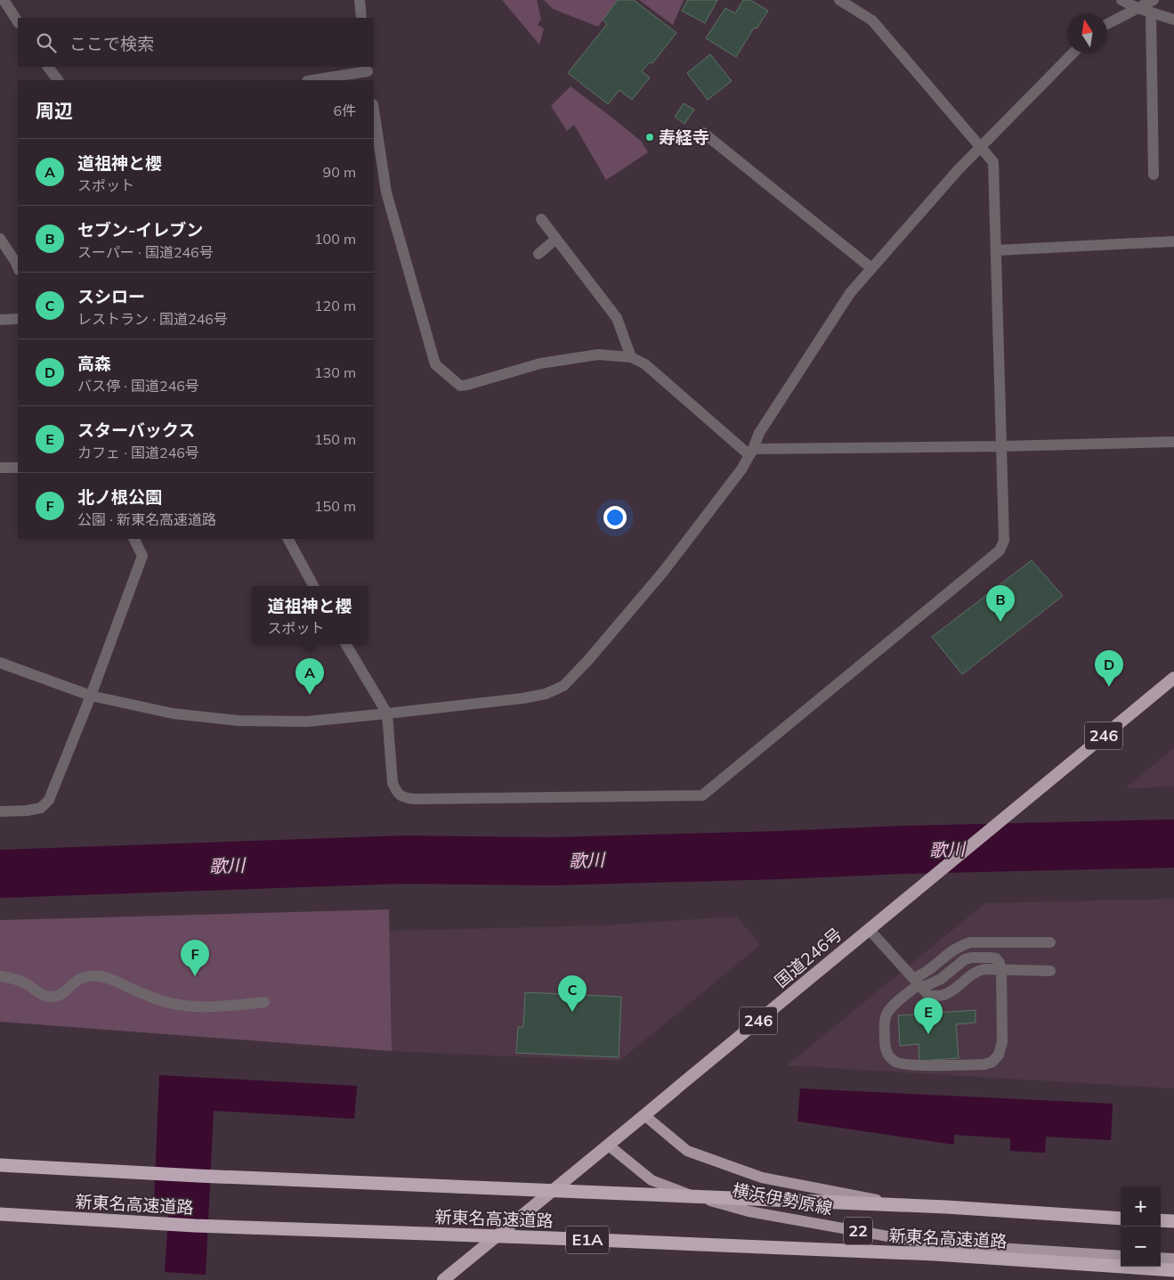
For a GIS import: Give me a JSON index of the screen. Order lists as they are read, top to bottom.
{
  "streets": {
    "highway": [
      "246",
      "国道246号",
      "新東名高速道路",
      "E1A"
    ],
    "main road": ["横浜伊勢原線", "22"]
  },
  "crossings": [
    ["国道246号", "横浜伊勢原線"]
  ],
  "water": ["歌川"],
  "places": ["寿経寺"],
  "north": "top",
  "page": {
    "search": "ここで検索",
    "heading": ["周辺", "6件"],
    "list": [
      {
        "mark": "A",
        "name": "道祖神と櫻",
        "note": "スポット",
        "value": "90 m"
      },
      {
        "mark": "B",
        "name": "セブン-イレブン",
        "note": "スーパー · 国道246号",
        "value": "100 m"
      },
      {
        "mark": "C",
        "name": "スシロー",
        "note": "レストラン · 国道246号",
        "value": "120 m"
      },
      {
        "mark": "D",
        "name": "高森",
        "note": "バス停 · 国道246号",
        "value": "130 m"
      },
      {
        "mark": "E",
        "name": "スターバックス",
        "note": "カフェ · 国道246号",
        "value": "150 m"
      },
      {
        "mark": "F",
        "name": "北ノ根公園",
        "note": "公園 · 新東名高速道路",
        "value": "150 m"
      }
    ],
    "pins": [
      "B",
      "D",
      "A",
      "F",
      "C",
      "E"
    ],
    "popup": ["道祖神と櫻", "スポット"],
    "map_buttons": ["+", "−"]
  }
}
